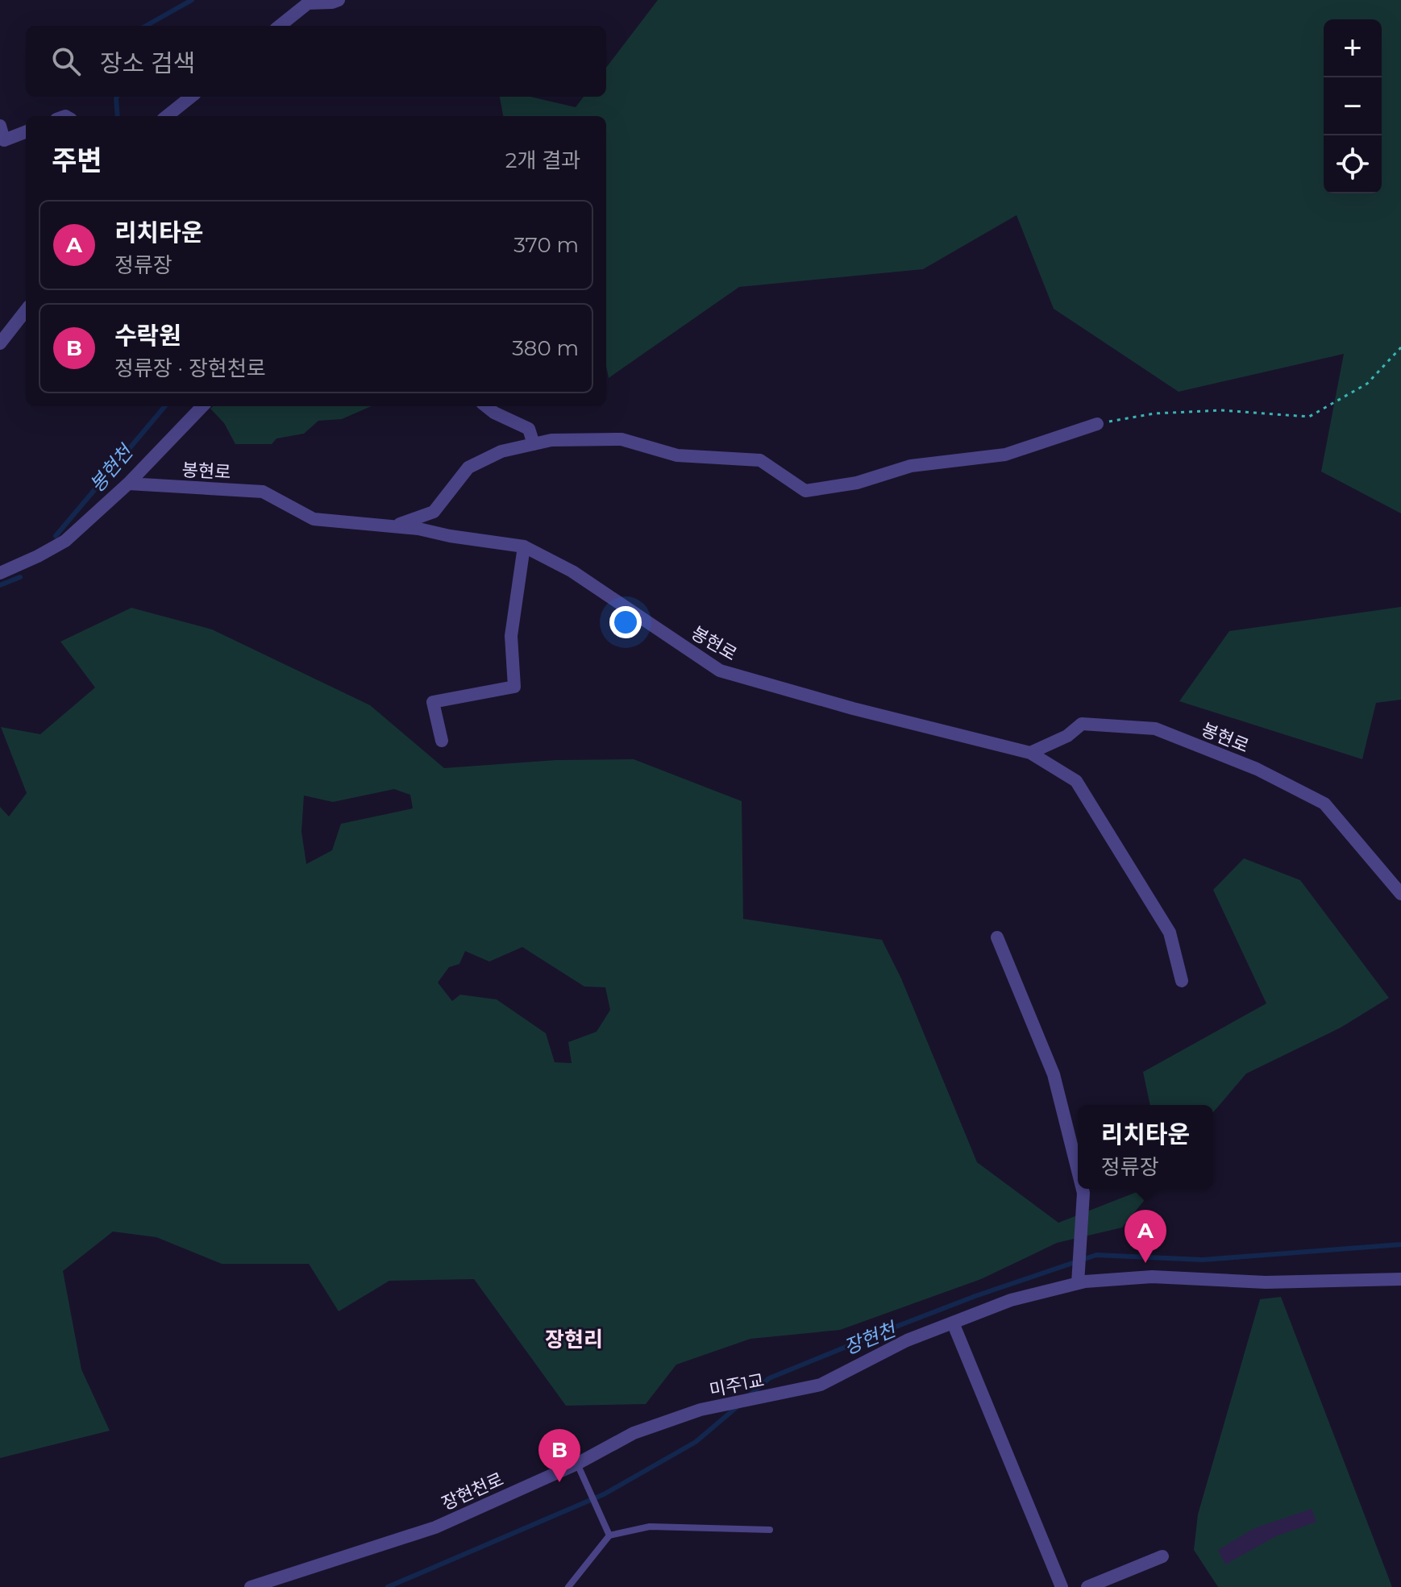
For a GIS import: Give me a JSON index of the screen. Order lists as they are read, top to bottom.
{
  "streets": {
    "street": ["봉현로", "미주1교", "장현천로"]
  },
  "crossings": [
    ["미주1교", "장현천로"]
  ],
  "districts": ["장현리"],
  "water": ["봉현천", "장현천"],
  "page": {
    "map_buttons": ["+", "−"],
    "search": "장소 검색",
    "heading": ["주변", "2개 결과"],
    "list": [
      {
        "mark": "A",
        "name": "리치타운",
        "note": "정류장",
        "value": "370 m"
      },
      {
        "mark": "B",
        "name": "수락원",
        "note": "정류장 · 장현천로",
        "value": "380 m"
      }
    ],
    "popup": ["리치타운", "정류장"],
    "pins": ["A", "B"]
  }
}
